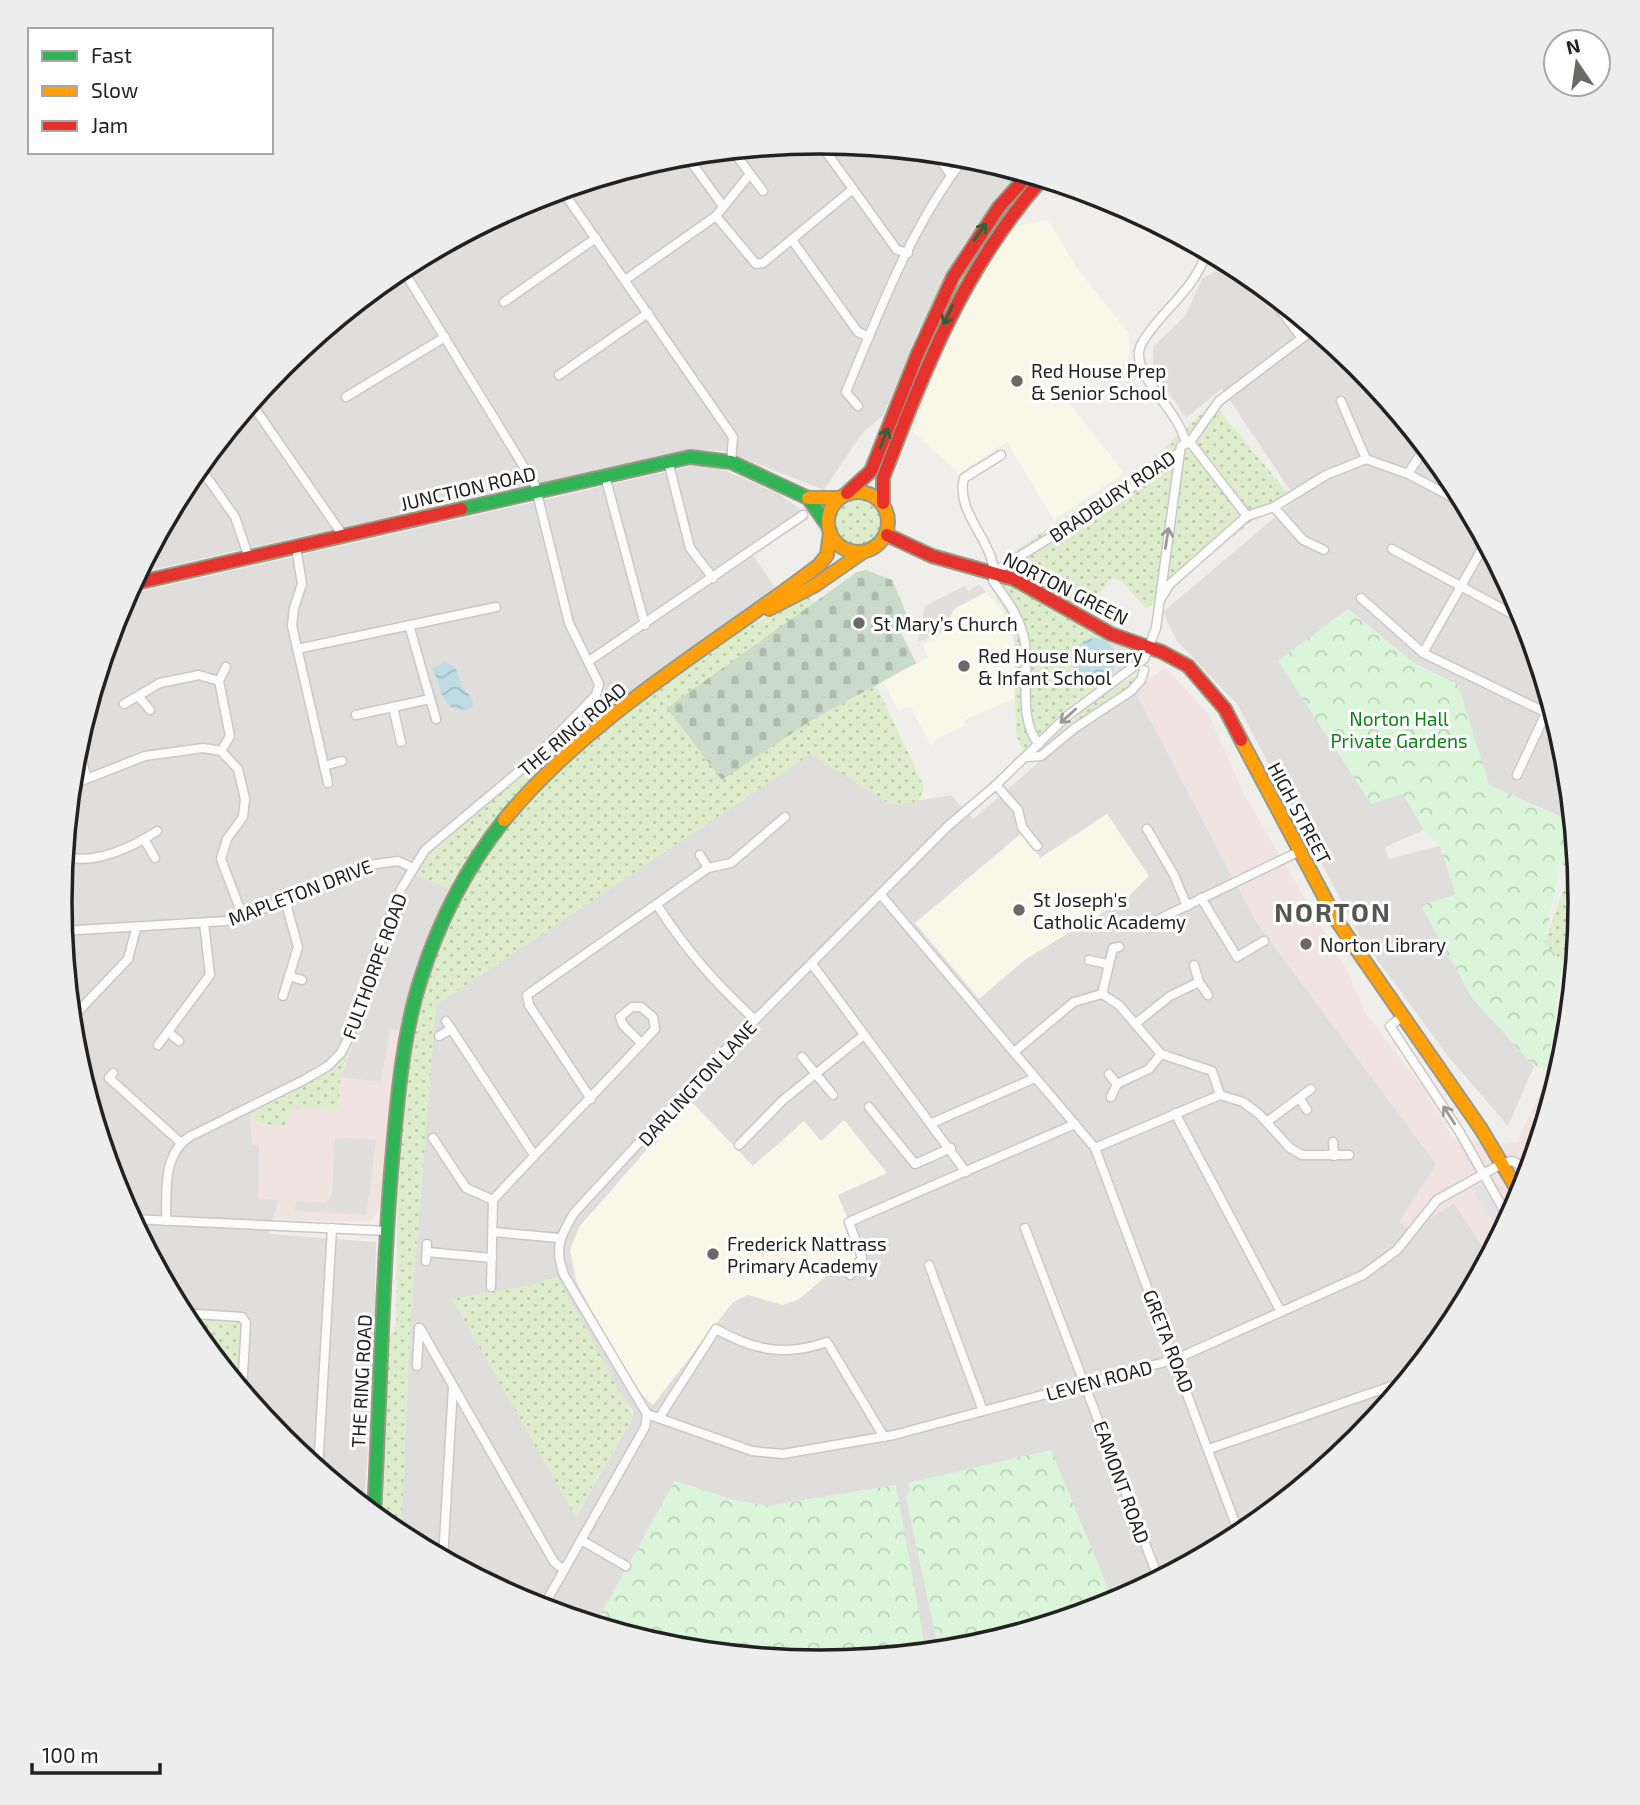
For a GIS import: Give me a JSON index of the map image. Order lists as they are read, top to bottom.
{
  "streets": {
    "main road": [
      "JUNCTION ROAD",
      "NORTON GREEN",
      "THE RING ROAD",
      "HIGH STREET"
    ],
    "street": [
      "BRADBURY ROAD",
      "MAPLETON DRIVE",
      "FULTHORPE ROAD",
      "DARLINGTON LANE",
      "GRETA ROAD",
      "LEVEN ROAD",
      "EAMONT ROAD"
    ]
  },
  "crossings": [
    ["JUNCTION ROAD", "NORTON GREEN"],
    ["JUNCTION ROAD", "THE RING ROAD"],
    ["BRADBURY ROAD", "NORTON GREEN"],
    ["BRADBURY ROAD", "DARLINGTON LANE"],
    ["NORTON GREEN", "THE RING ROAD"],
    ["NORTON GREEN", "HIGH STREET"],
    ["NORTON GREEN", "DARLINGTON LANE"],
    ["HIGH STREET", "DARLINGTON LANE"],
    ["HIGH STREET", "LEVEN ROAD"],
    ["MAPLETON DRIVE", "FULTHORPE ROAD"],
    ["DARLINGTON LANE", "GRETA ROAD"],
    ["GRETA ROAD", "LEVEN ROAD"],
    ["LEVEN ROAD", "EAMONT ROAD"]
  ],
  "districts": ["NORTON"],
  "parks": ["Norton Hall Private Gardens"],
  "places": [
    "Red House Prep & Senior School",
    "St Mary’s Church",
    "Red House Nursery & Infant School",
    "St Joseph's Catholic Academy",
    "Norton Library",
    "Frederick Nattrass Primary Academy"
  ],
  "legend": ["Fast", "Slow", "Jam"],
  "scale_bar": "100 m",
  "north": "top"
}
